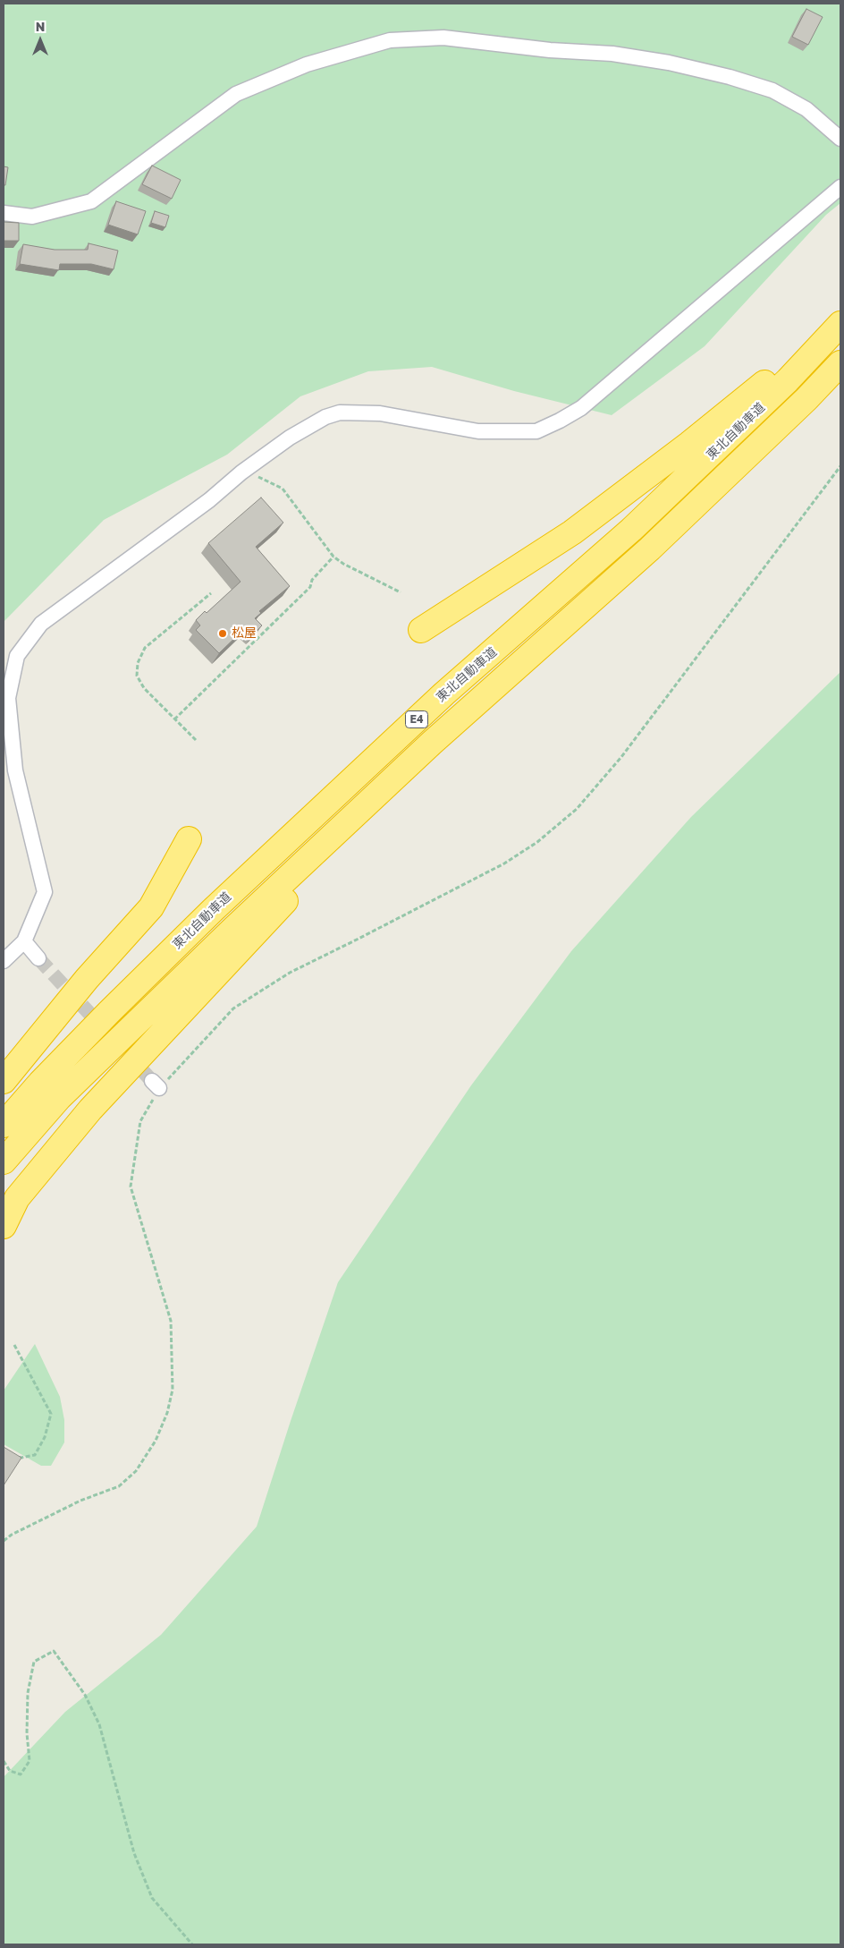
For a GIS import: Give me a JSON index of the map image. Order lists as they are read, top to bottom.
{
  "streets": {
    "highway": ["東北自動車道", "E4"]
  },
  "places": ["松屋"],
  "north": "top"
}
